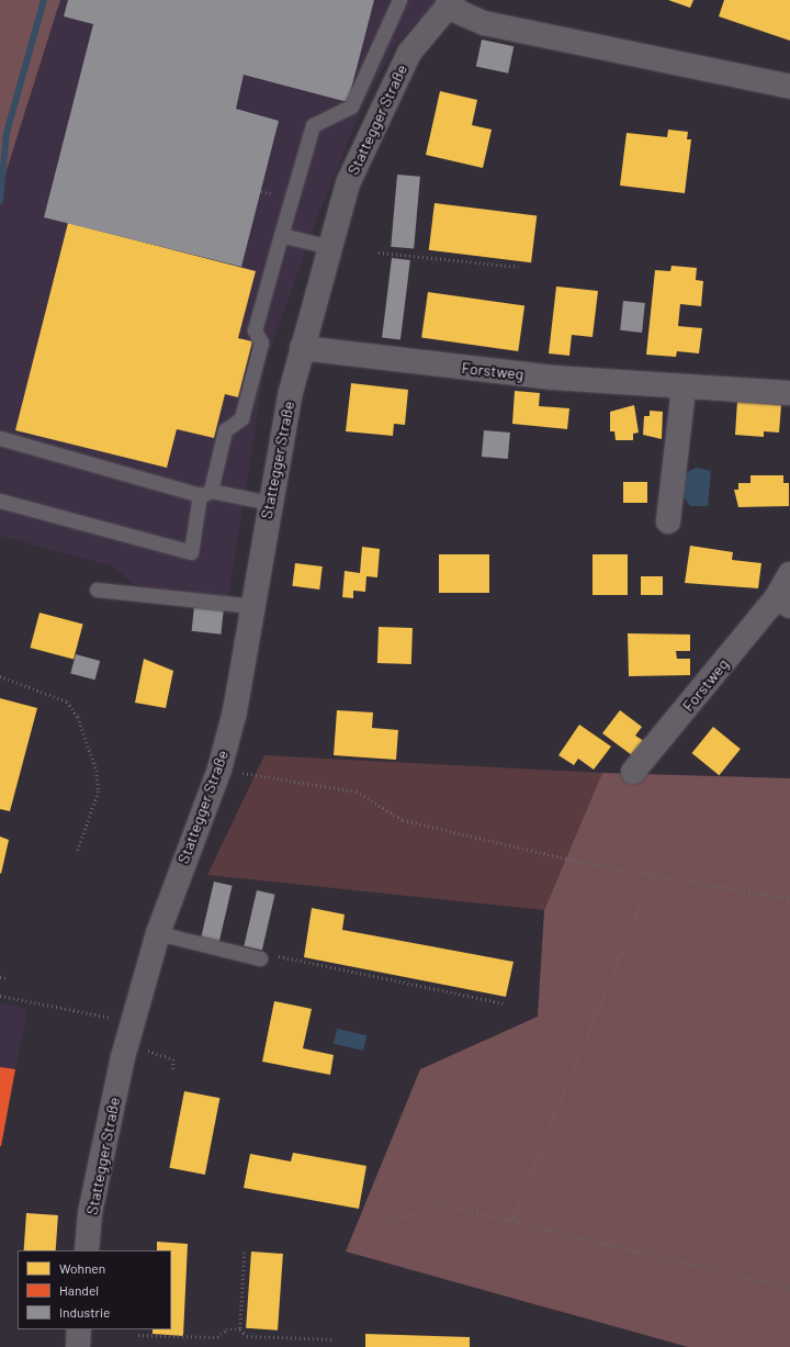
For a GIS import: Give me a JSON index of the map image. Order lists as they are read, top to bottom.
{
  "streets": {
    "main road": ["Stattegger Straße", "Forstweg"]
  },
  "crossings": [
    ["Stattegger Straße", "Forstweg"]
  ],
  "legend": ["Wohnen", "Handel", "Industrie"]
}
